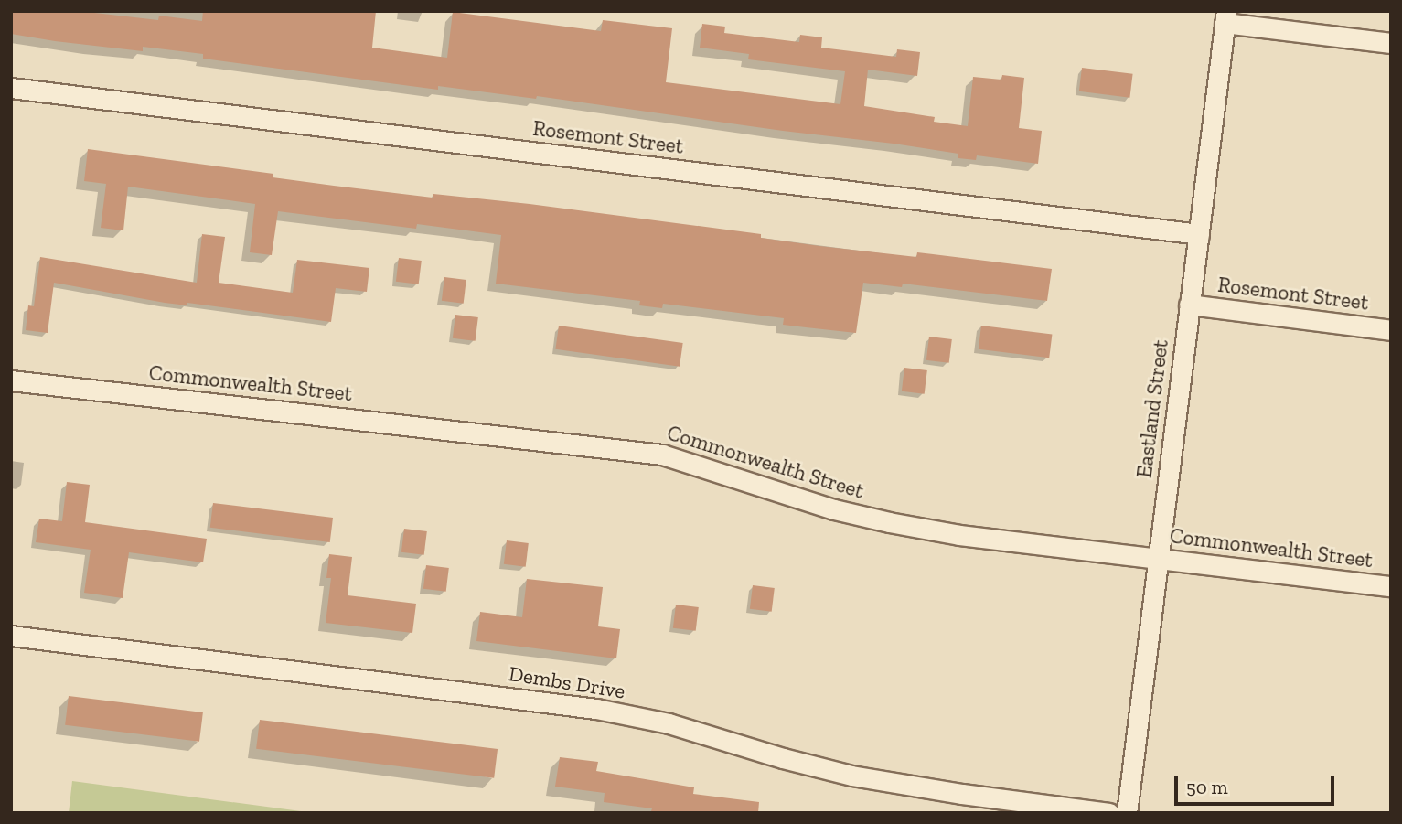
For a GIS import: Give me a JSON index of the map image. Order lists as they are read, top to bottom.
{
  "streets": {
    "street": [
      "Rosemont Street",
      "Commonwealth Street",
      "Eastland Street",
      "Dembs Drive"
    ]
  },
  "crossings": [
    ["Rosemont Street", "Eastland Street"],
    ["Commonwealth Street", "Eastland Street"]
  ],
  "scale_bar": "50 m"
}
